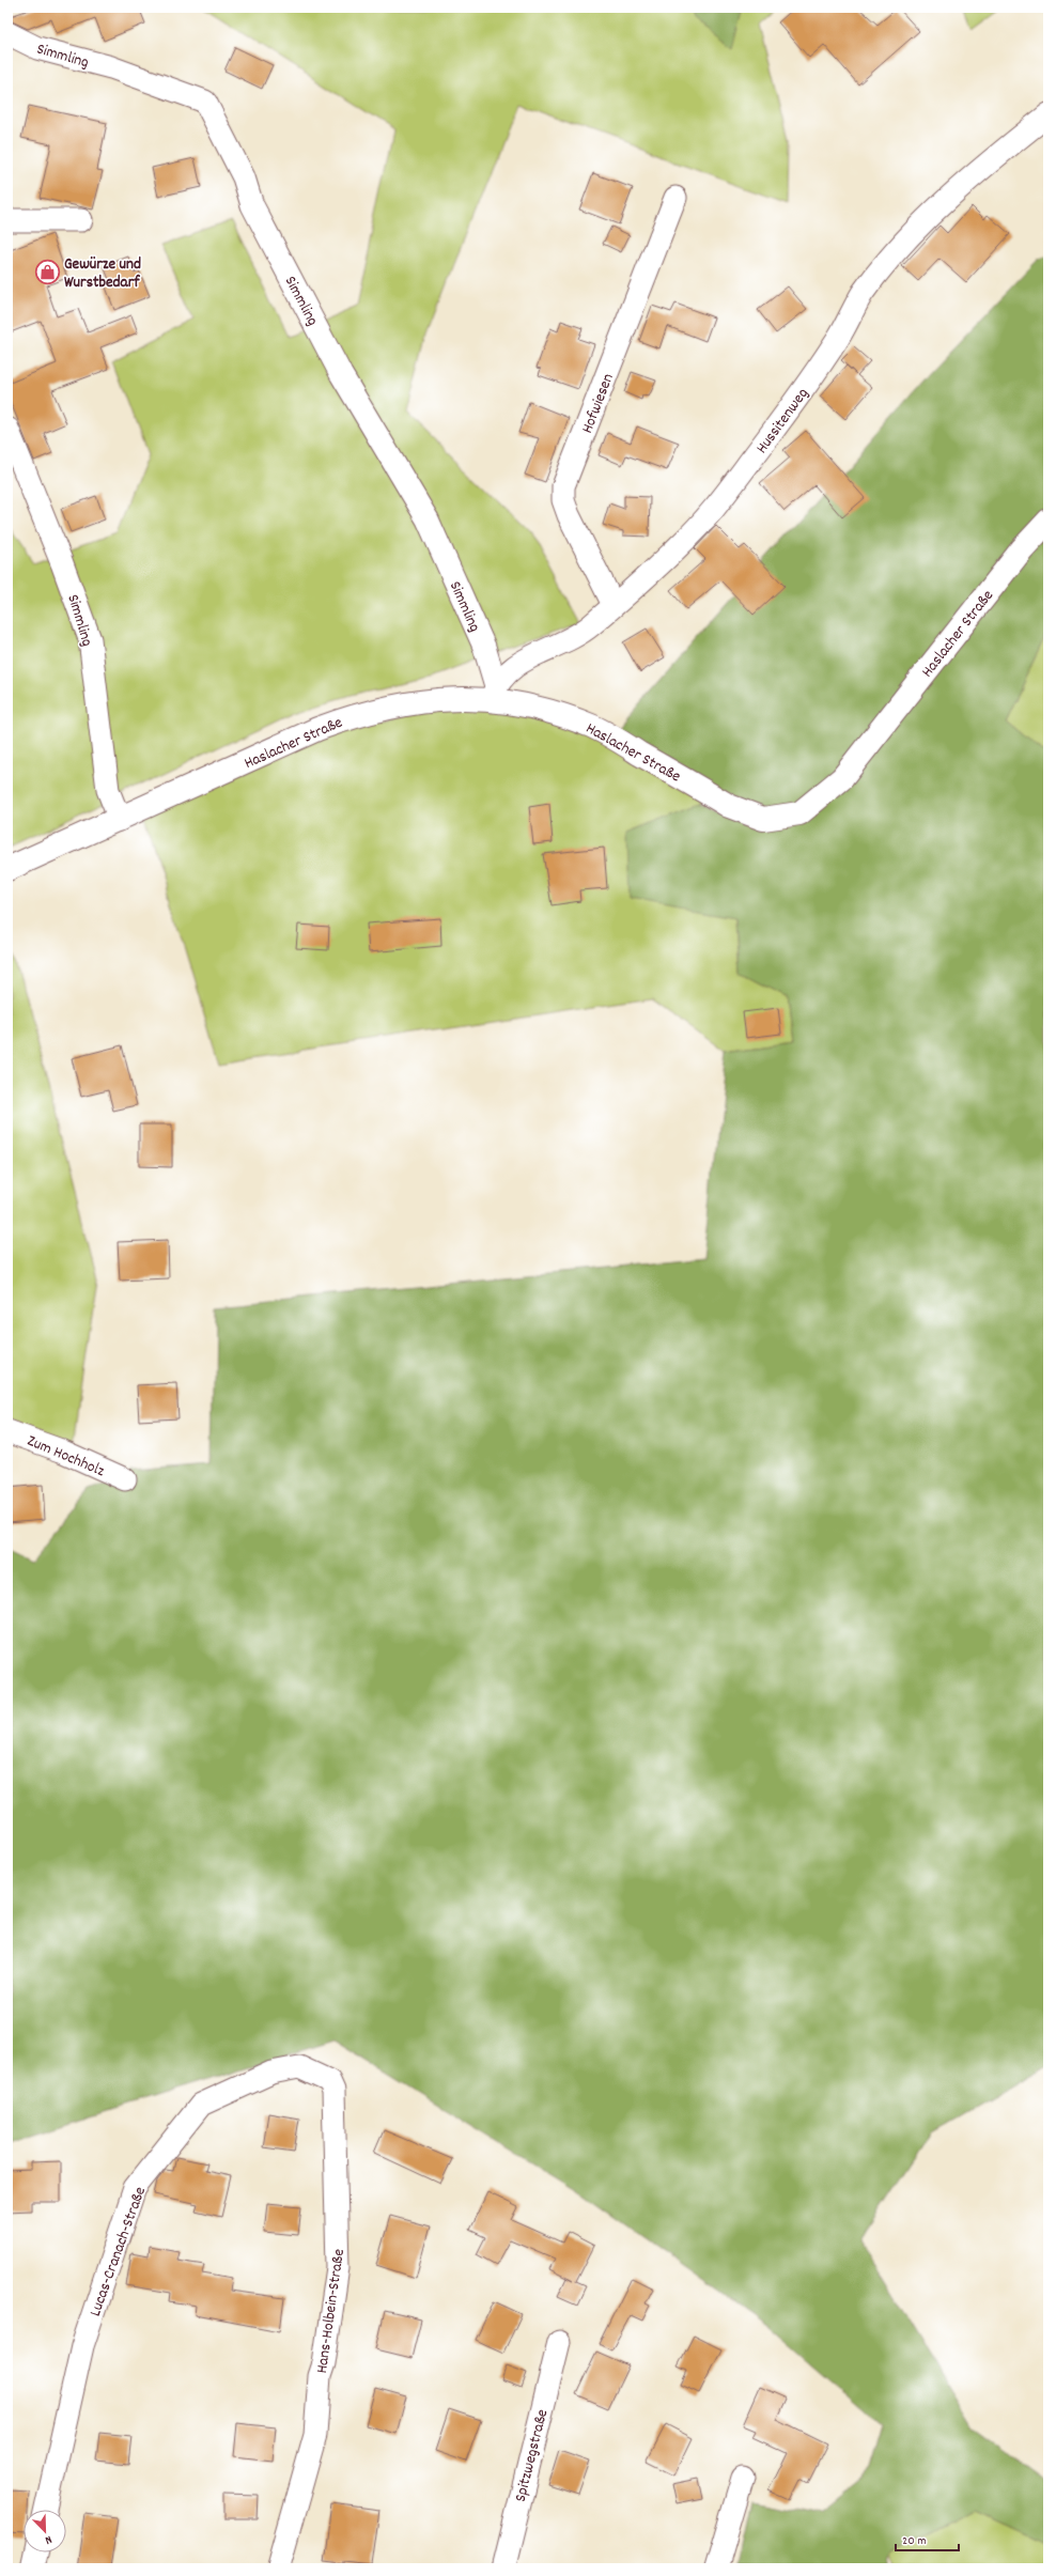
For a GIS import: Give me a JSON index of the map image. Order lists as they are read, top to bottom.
{
  "streets": {
    "street": [
      "Simmling",
      "Hofwiesen",
      "Hussitenweg",
      "Haslacher Straße",
      "Zum Hochholz",
      "Lucas-Cranach-Straße",
      "Hans-Holbein-Straße",
      "Spitzwegstraße"
    ]
  },
  "crossings": [
    ["Simmling", "Hussitenweg"],
    ["Simmling", "Haslacher Straße"],
    ["Hofwiesen", "Hussitenweg"],
    ["Hussitenweg", "Haslacher Straße"],
    ["Lucas-Cranach-Straße", "Hans-Holbein-Straße"]
  ],
  "places": {
    "shop": ["Gewürze und Wurstbedarf"]
  },
  "scale_bar": "20 m",
  "north": "bottom right"
}
